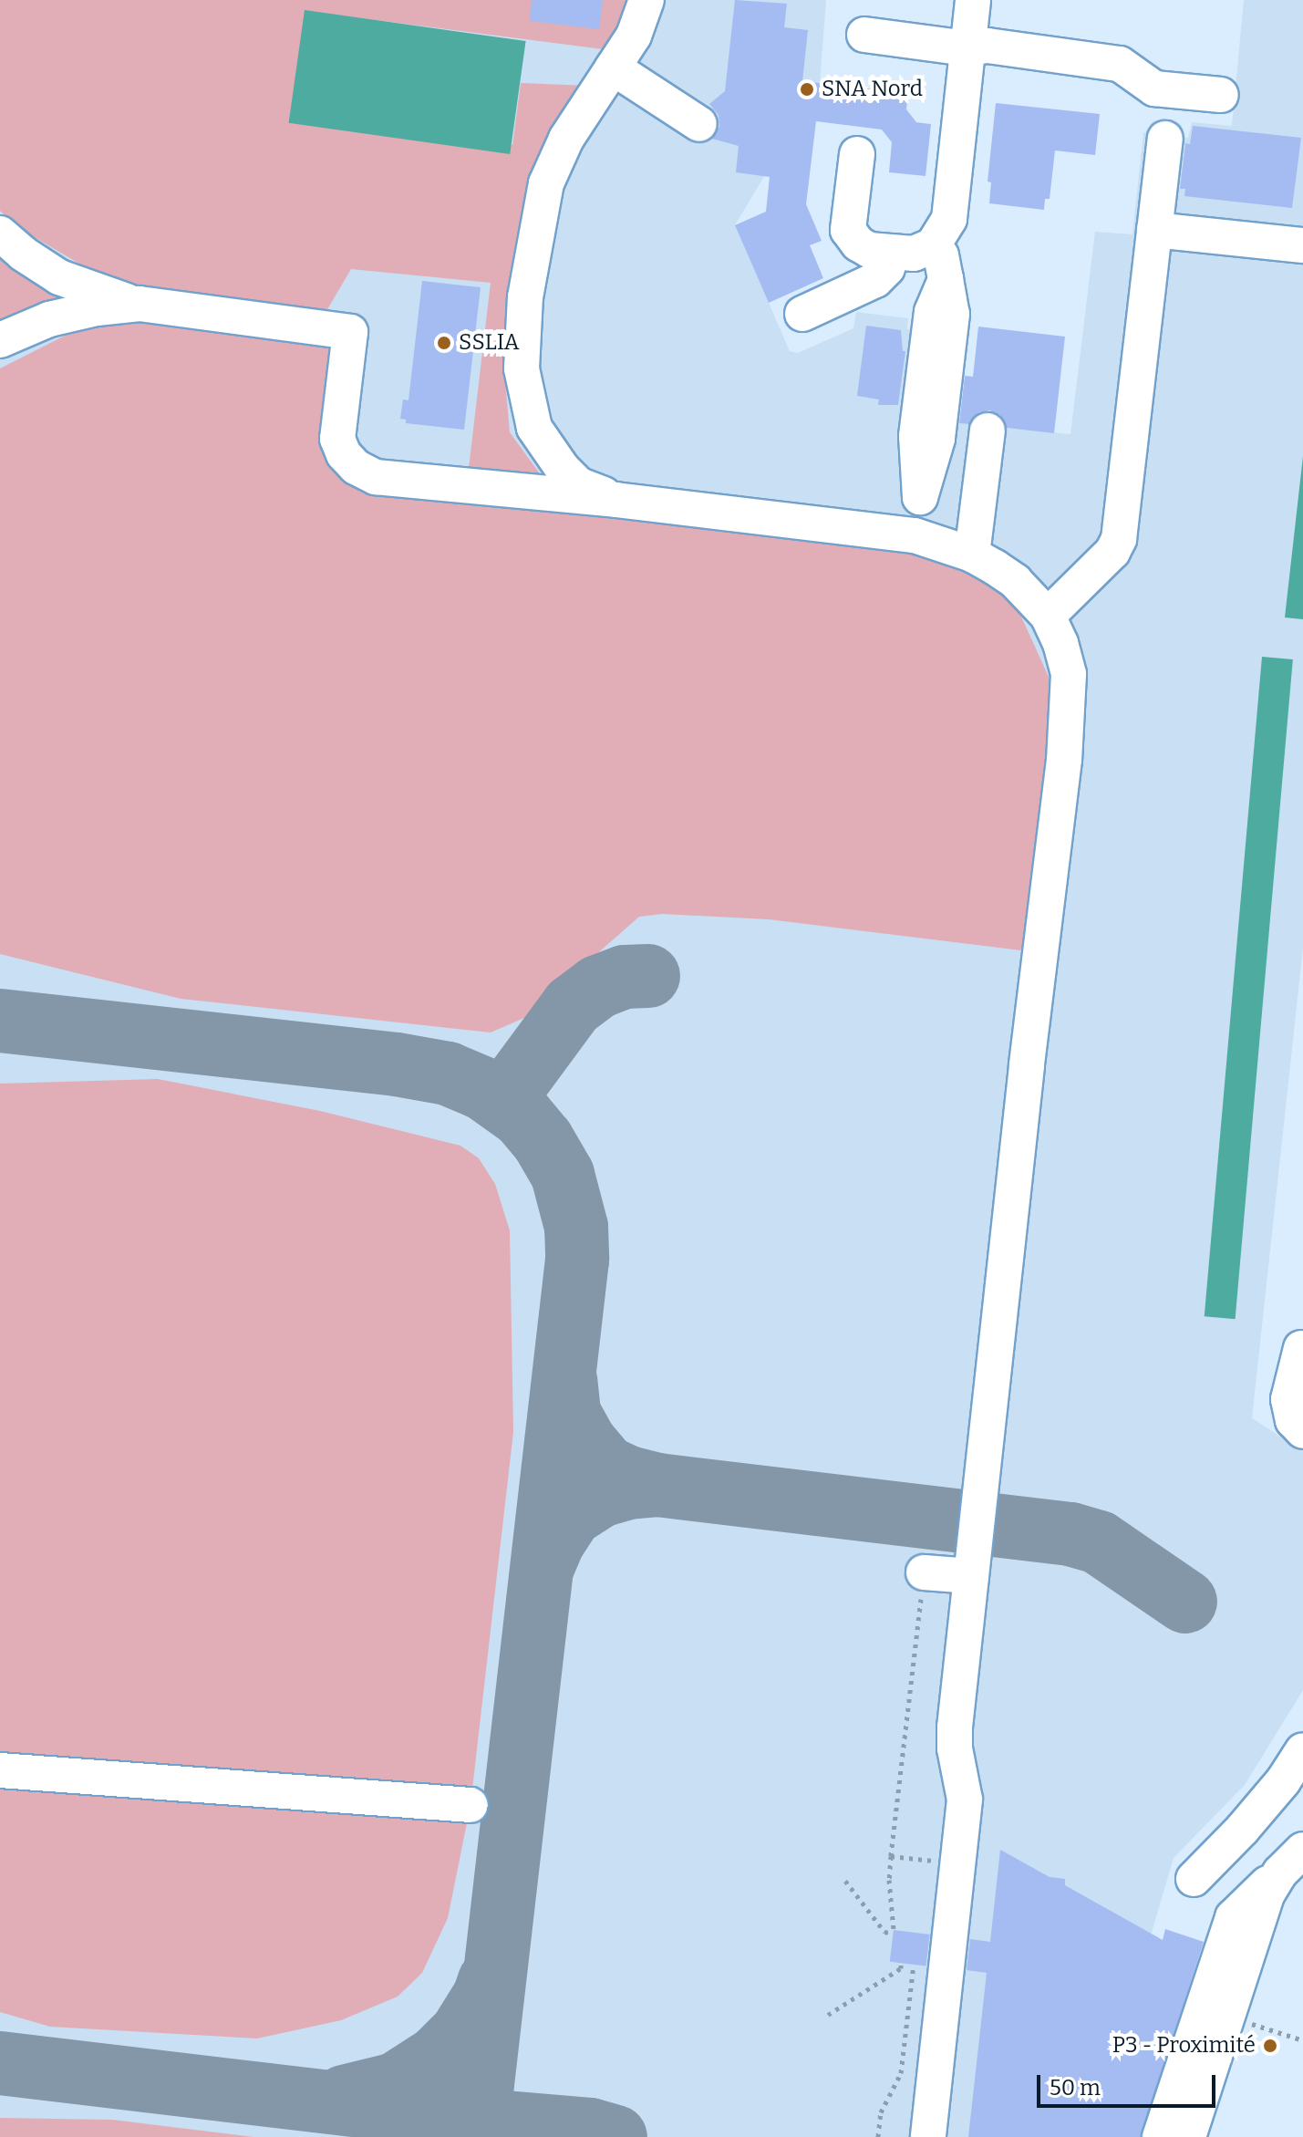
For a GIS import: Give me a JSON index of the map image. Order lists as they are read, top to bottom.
{
  "places": ["SNA Nord", "SSLIA", "P3 - Proximité"],
  "scale_bar": "50 m"
}
